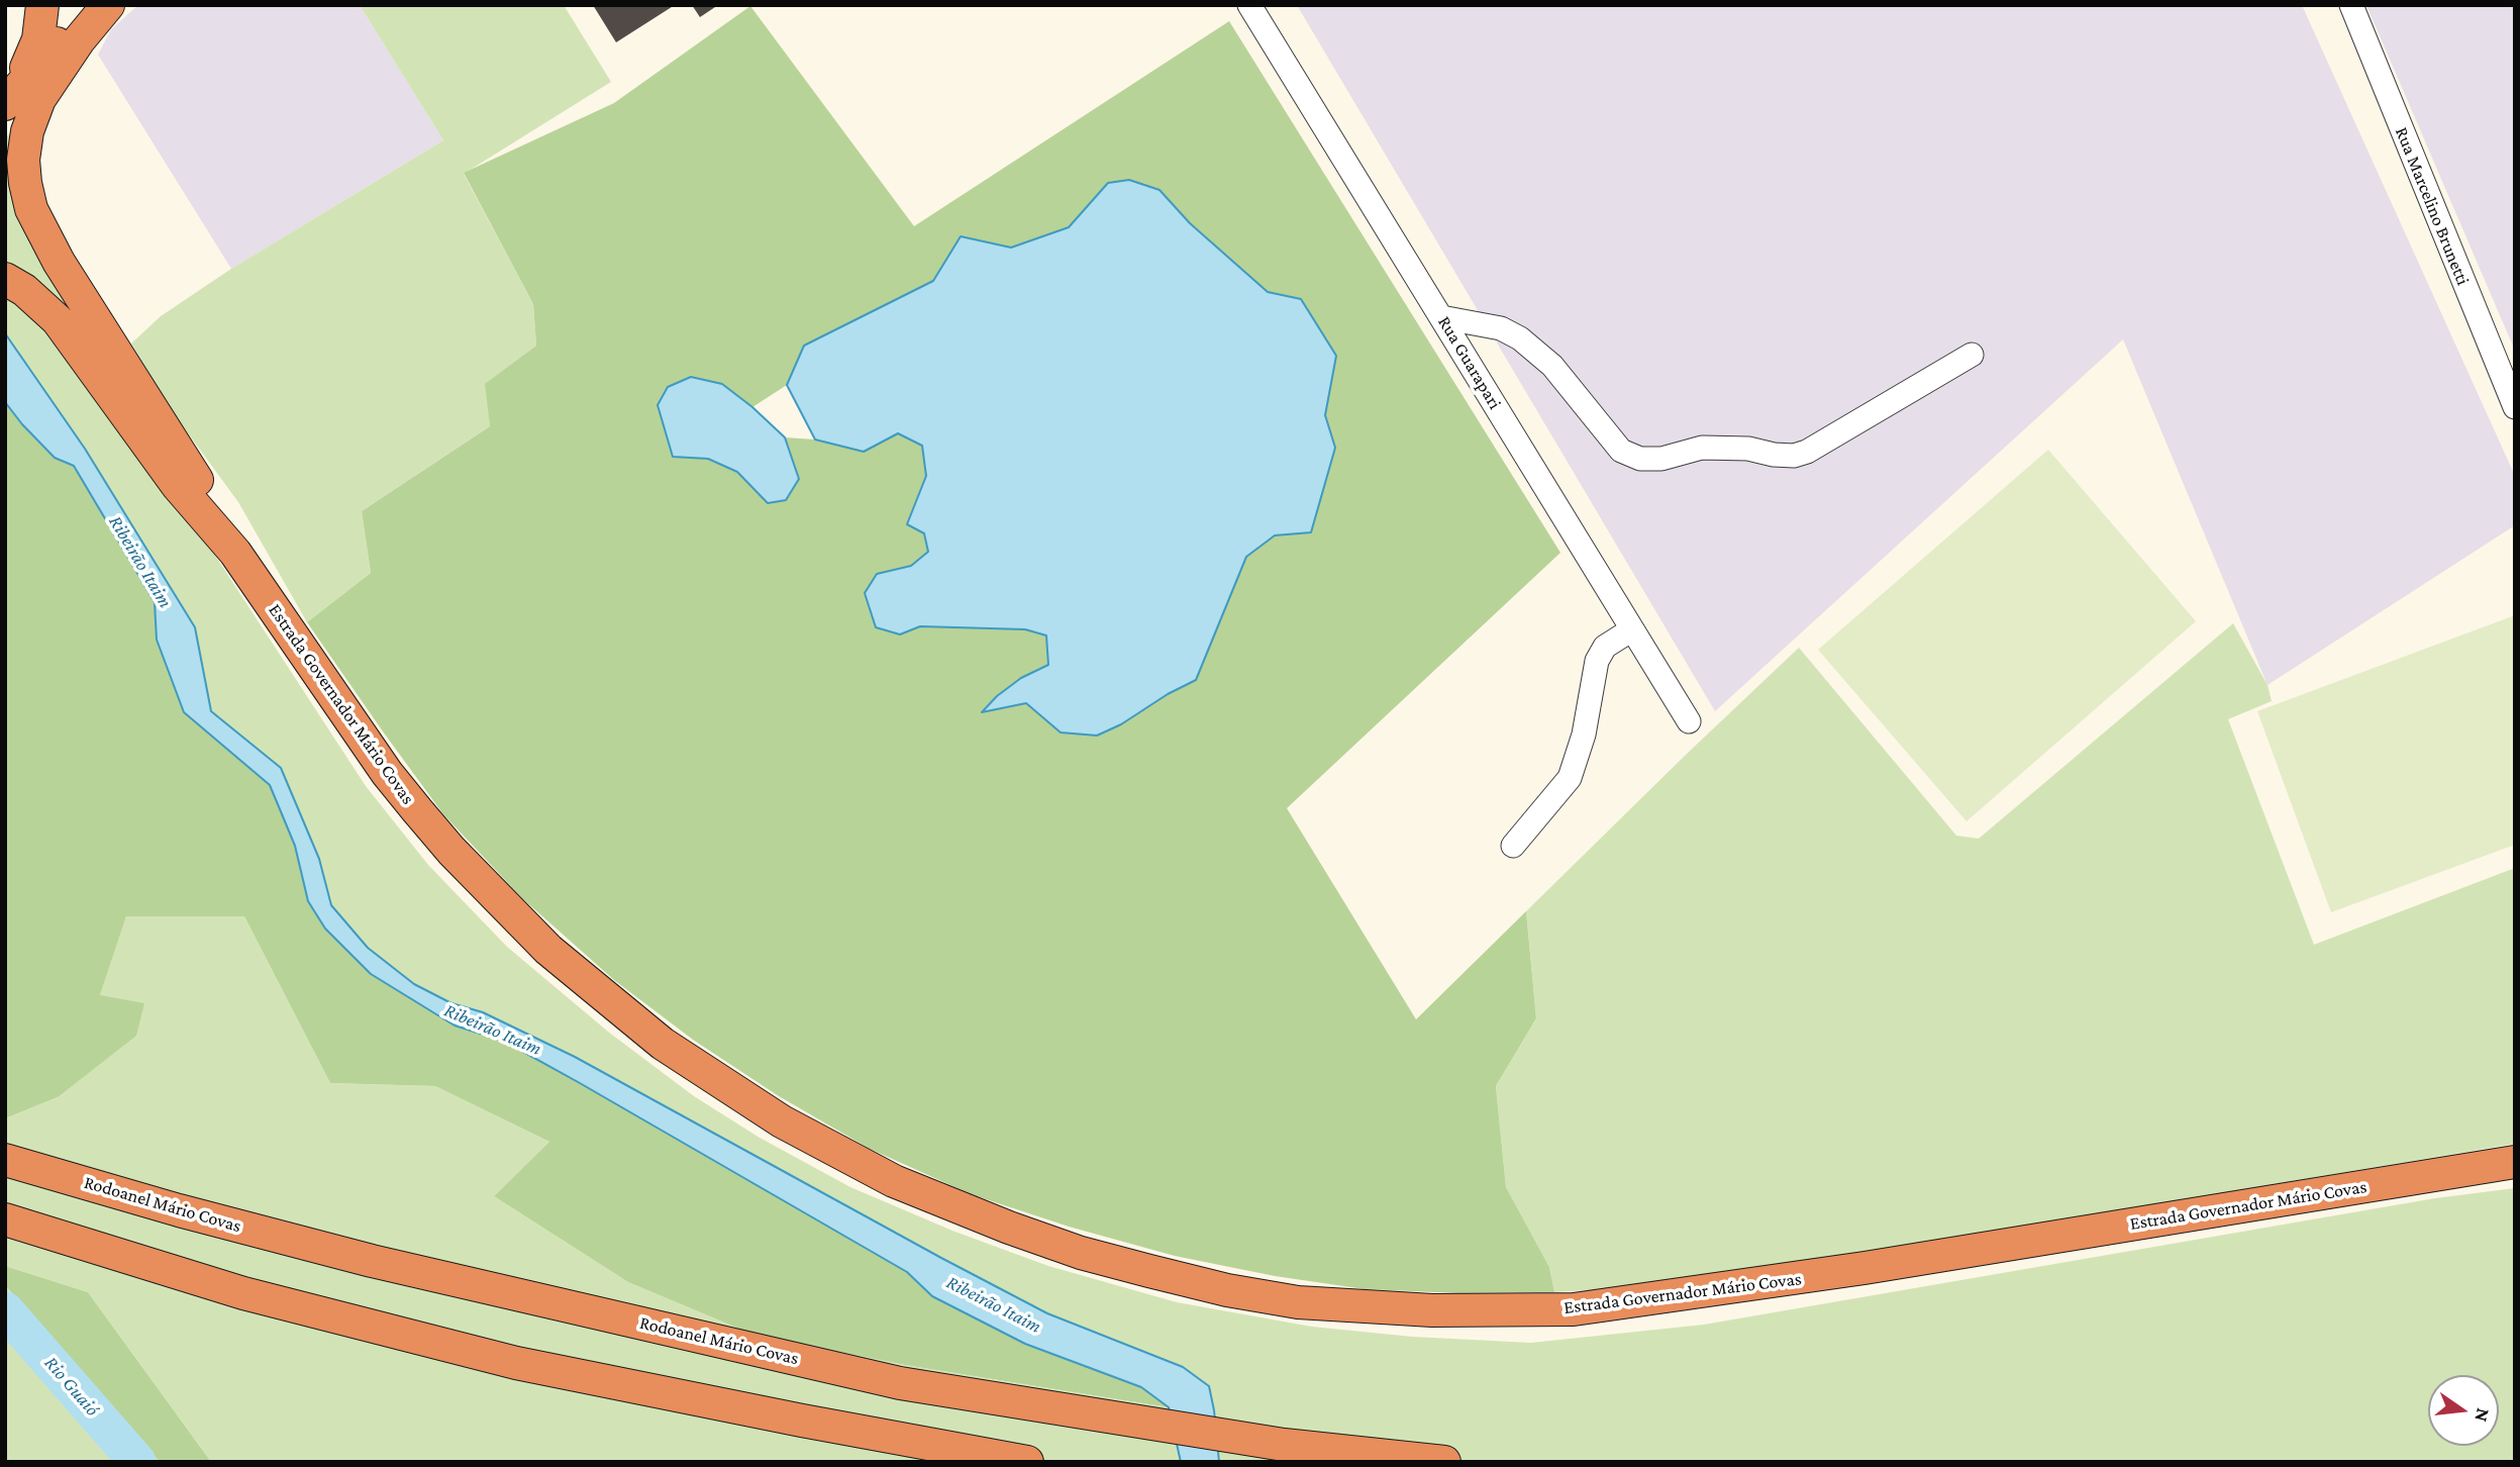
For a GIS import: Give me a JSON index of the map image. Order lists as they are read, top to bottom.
{
  "streets": {
    "highway": ["Estrada Governador Mário Covas", "Rodoanel Mário Covas"],
    "street": ["Rua Marcelino Brunetti", "Rua Guarapari"]
  },
  "water": ["Ribeirão Itaim", "Rio Guaió"],
  "north": "right"
}
